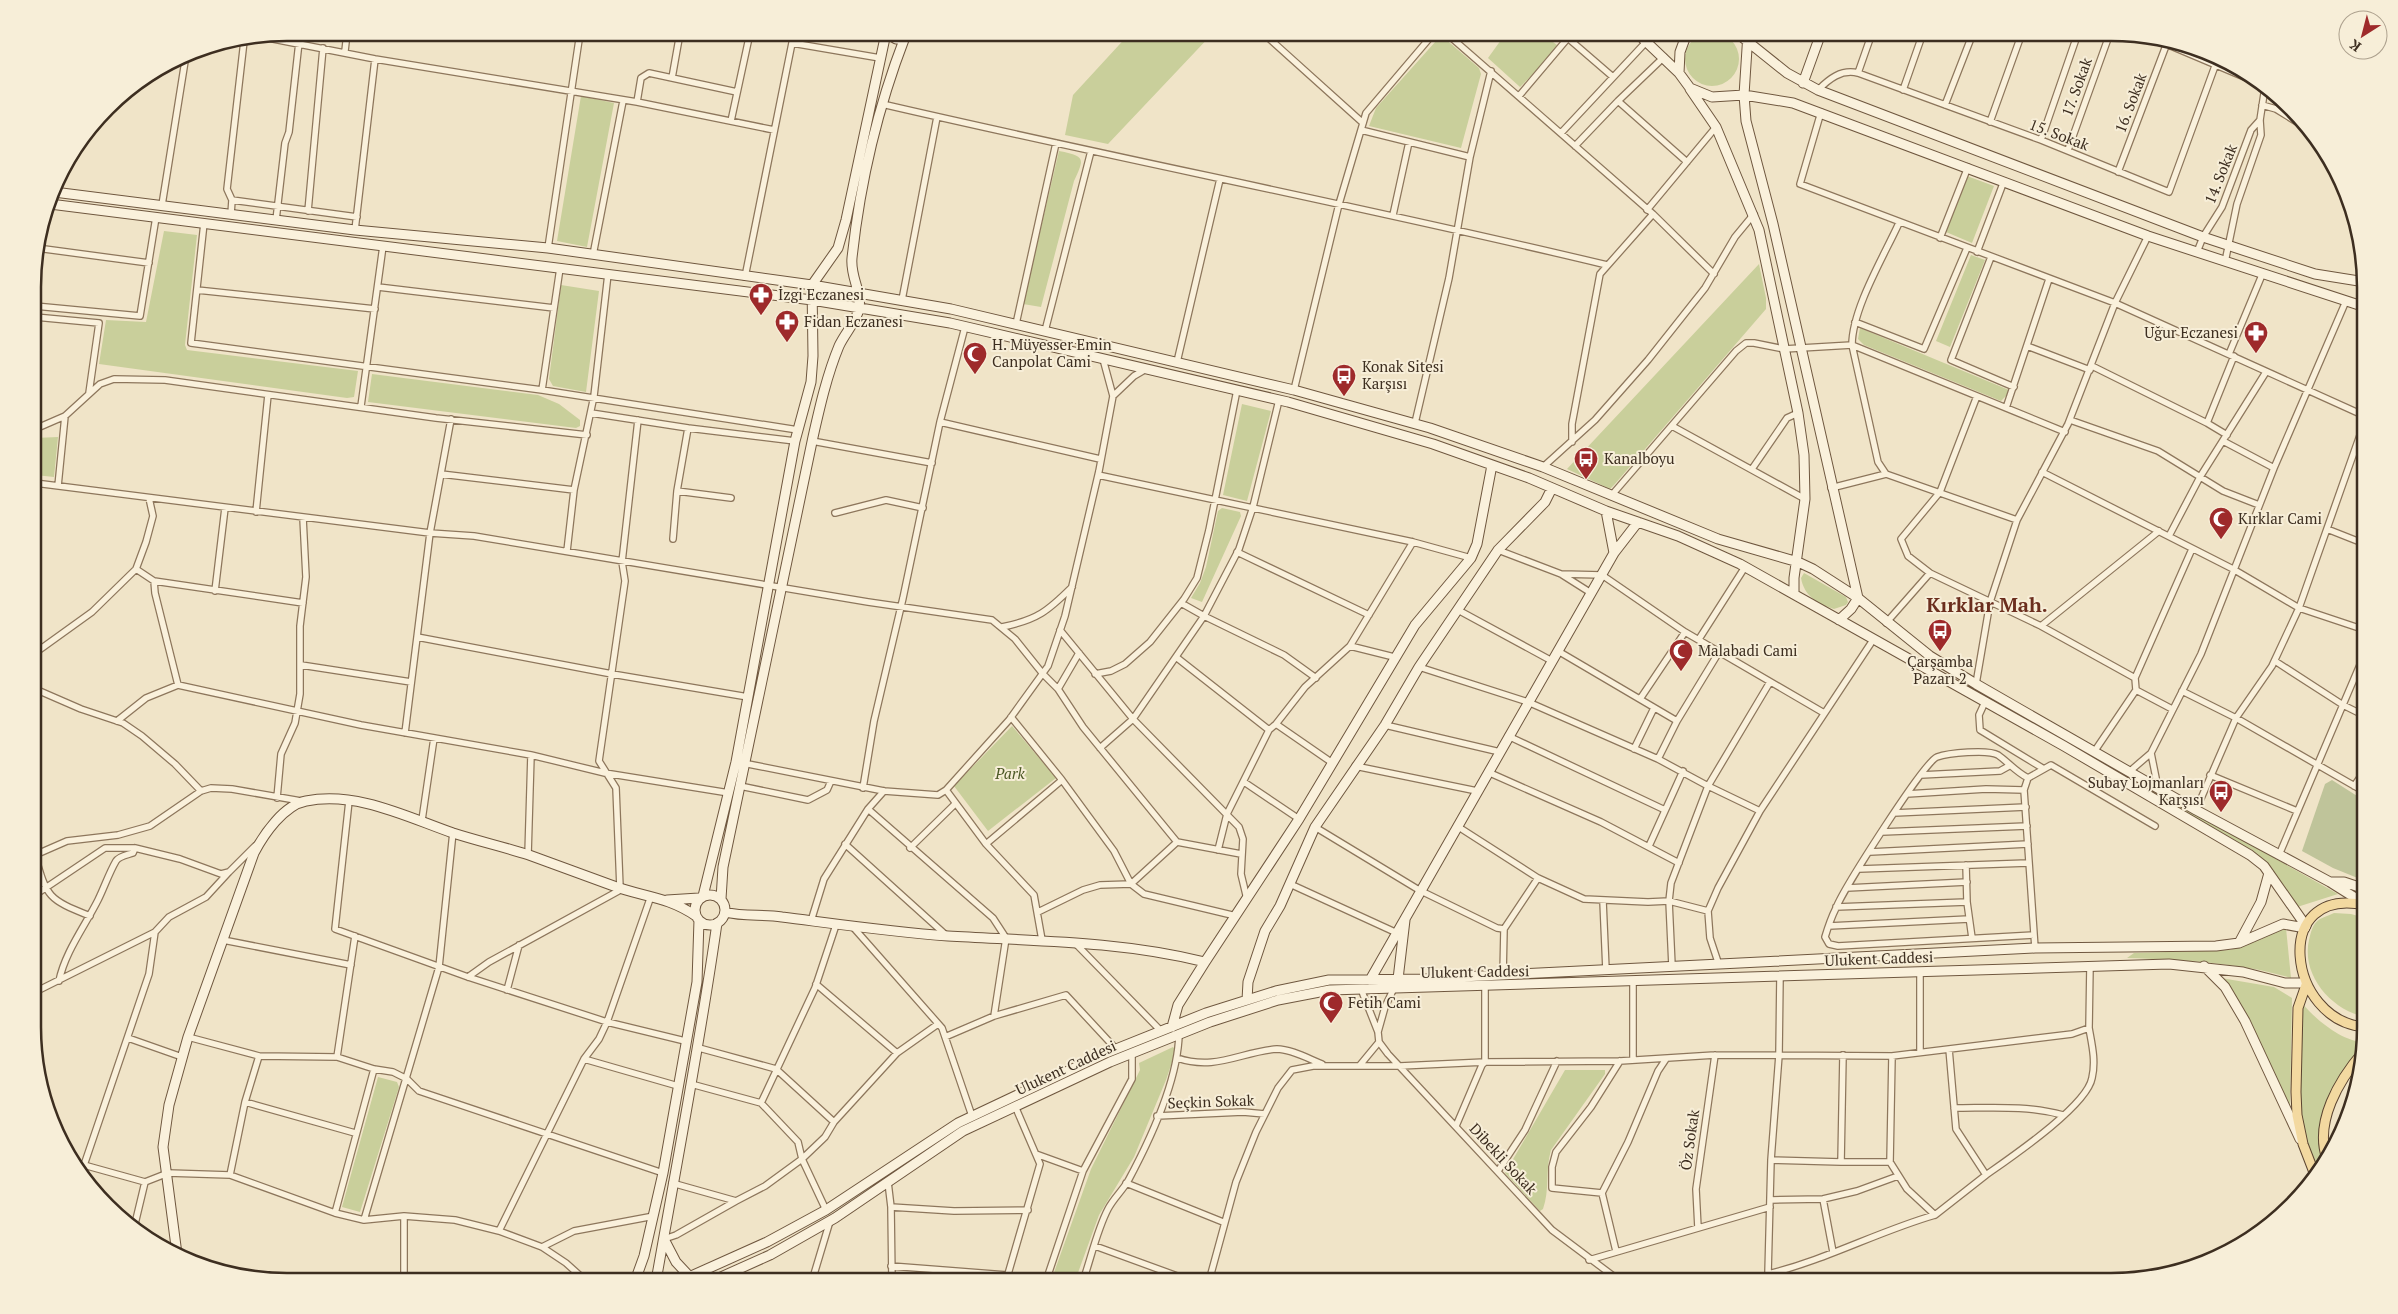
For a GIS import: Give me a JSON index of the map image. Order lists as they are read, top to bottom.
{
  "streets": {
    "street": [
      "17. Sokak",
      "16. Sokak",
      "15. Sokak",
      "14. Sokak",
      "Ulukent Caddesi",
      "Seçkin Sokak",
      "Öz Sokak",
      "Dibekli Sokak"
    ]
  },
  "crossings": [
    ["17. Sokak", "15. Sokak"],
    ["16. Sokak", "15. Sokak"]
  ],
  "districts": ["Kırklar Mah."],
  "parks": ["Park"],
  "places": {
    "pharmacy": ["İzgi Eczanesi", "Fidan Eczanesi", "Uğur Eczanesi"],
    "mosque": [
      "H. Müyesser Emin Canpolat Cami",
      "Kırklar Cami",
      "Malabadi Cami",
      "Fetih Cami"
    ],
    "bus stop": [
      "Konak Sitesi Karşısı",
      "Kanalboyu",
      "Çarşamba Pazarı 2",
      "Subay Lojmanları Karşısı"
    ]
  },
  "north": "bottom left"
}
